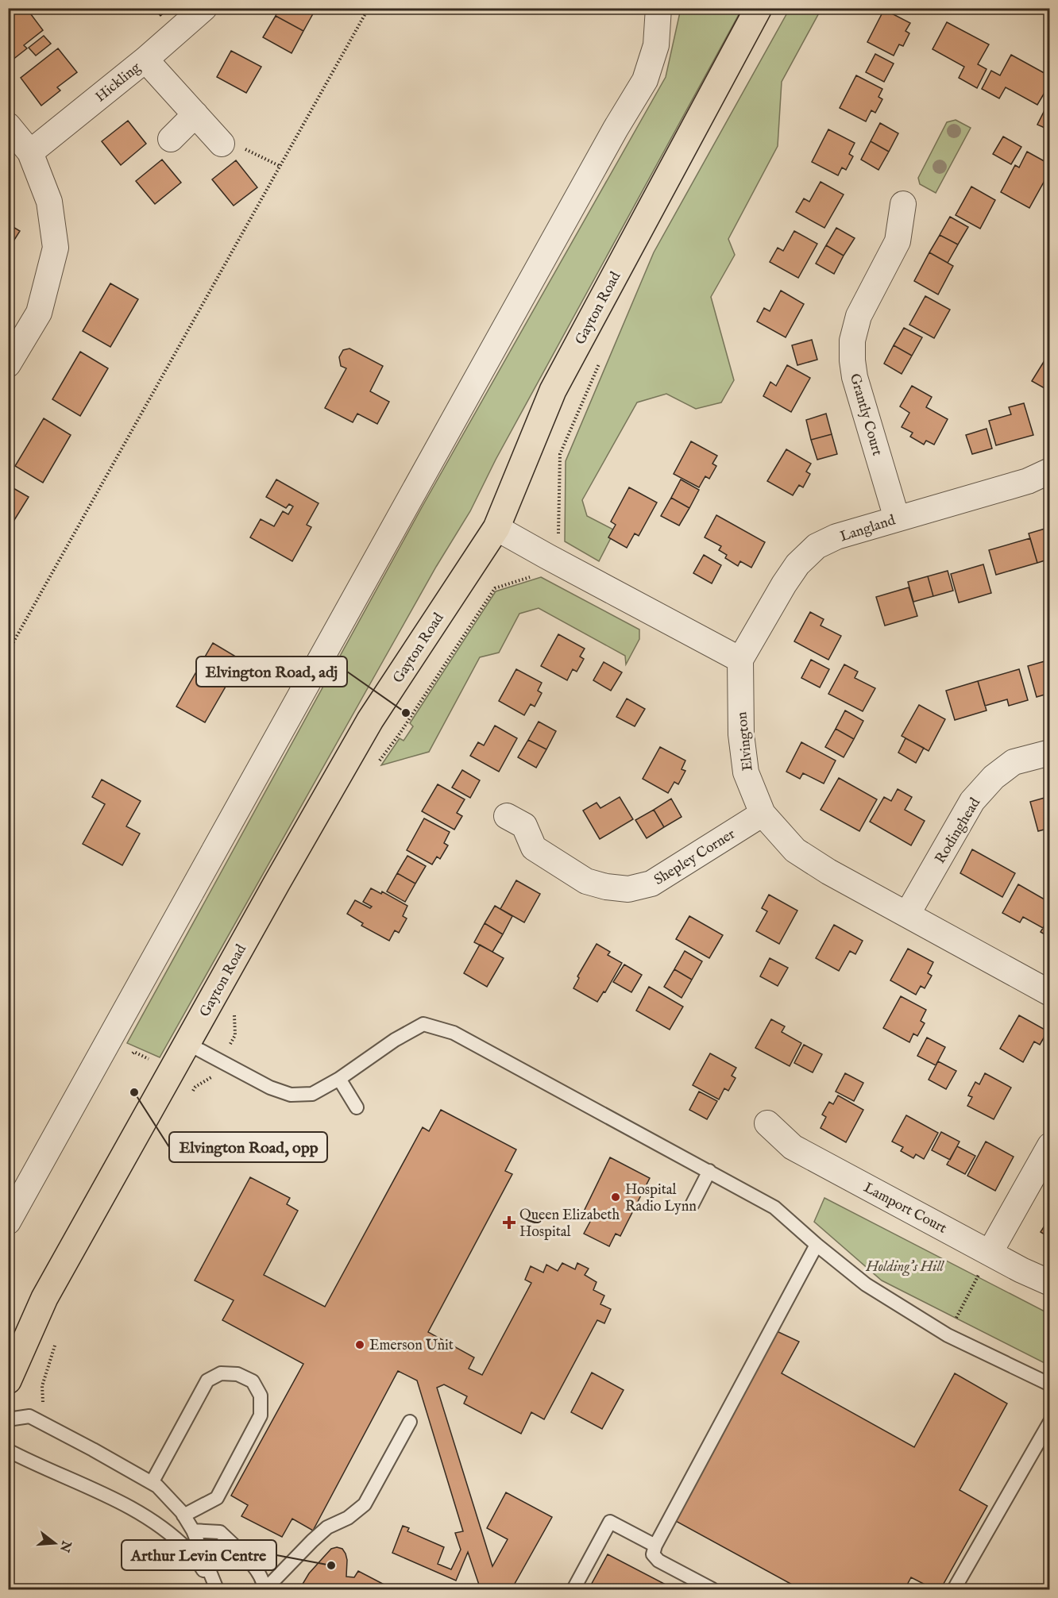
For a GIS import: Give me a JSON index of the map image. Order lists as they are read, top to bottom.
{
  "streets": {
    "main road": ["Gayton Road"],
    "street": [
      "Hickling",
      "Grantly Court",
      "Langland",
      "Elvington",
      "Rodinghead",
      "Shepley Corner",
      "Lamport Court"
    ]
  },
  "crossings": [
    ["Grantly Court", "Langland"],
    ["Langland", "Elvington"],
    ["Elvington", "Rodinghead"],
    ["Elvington", "Shepley Corner"]
  ],
  "parks": ["Holding's Hill"],
  "places": {
    "other": [
      "Elvington Road, adj",
      "Elvington Road, opp",
      "Hospital Radio Lynn",
      "Emerson Unit",
      "Arthur Levin Centre"
    ],
    "health": ["Queen Elizabeth Hospital"]
  },
  "north": "right"
}
